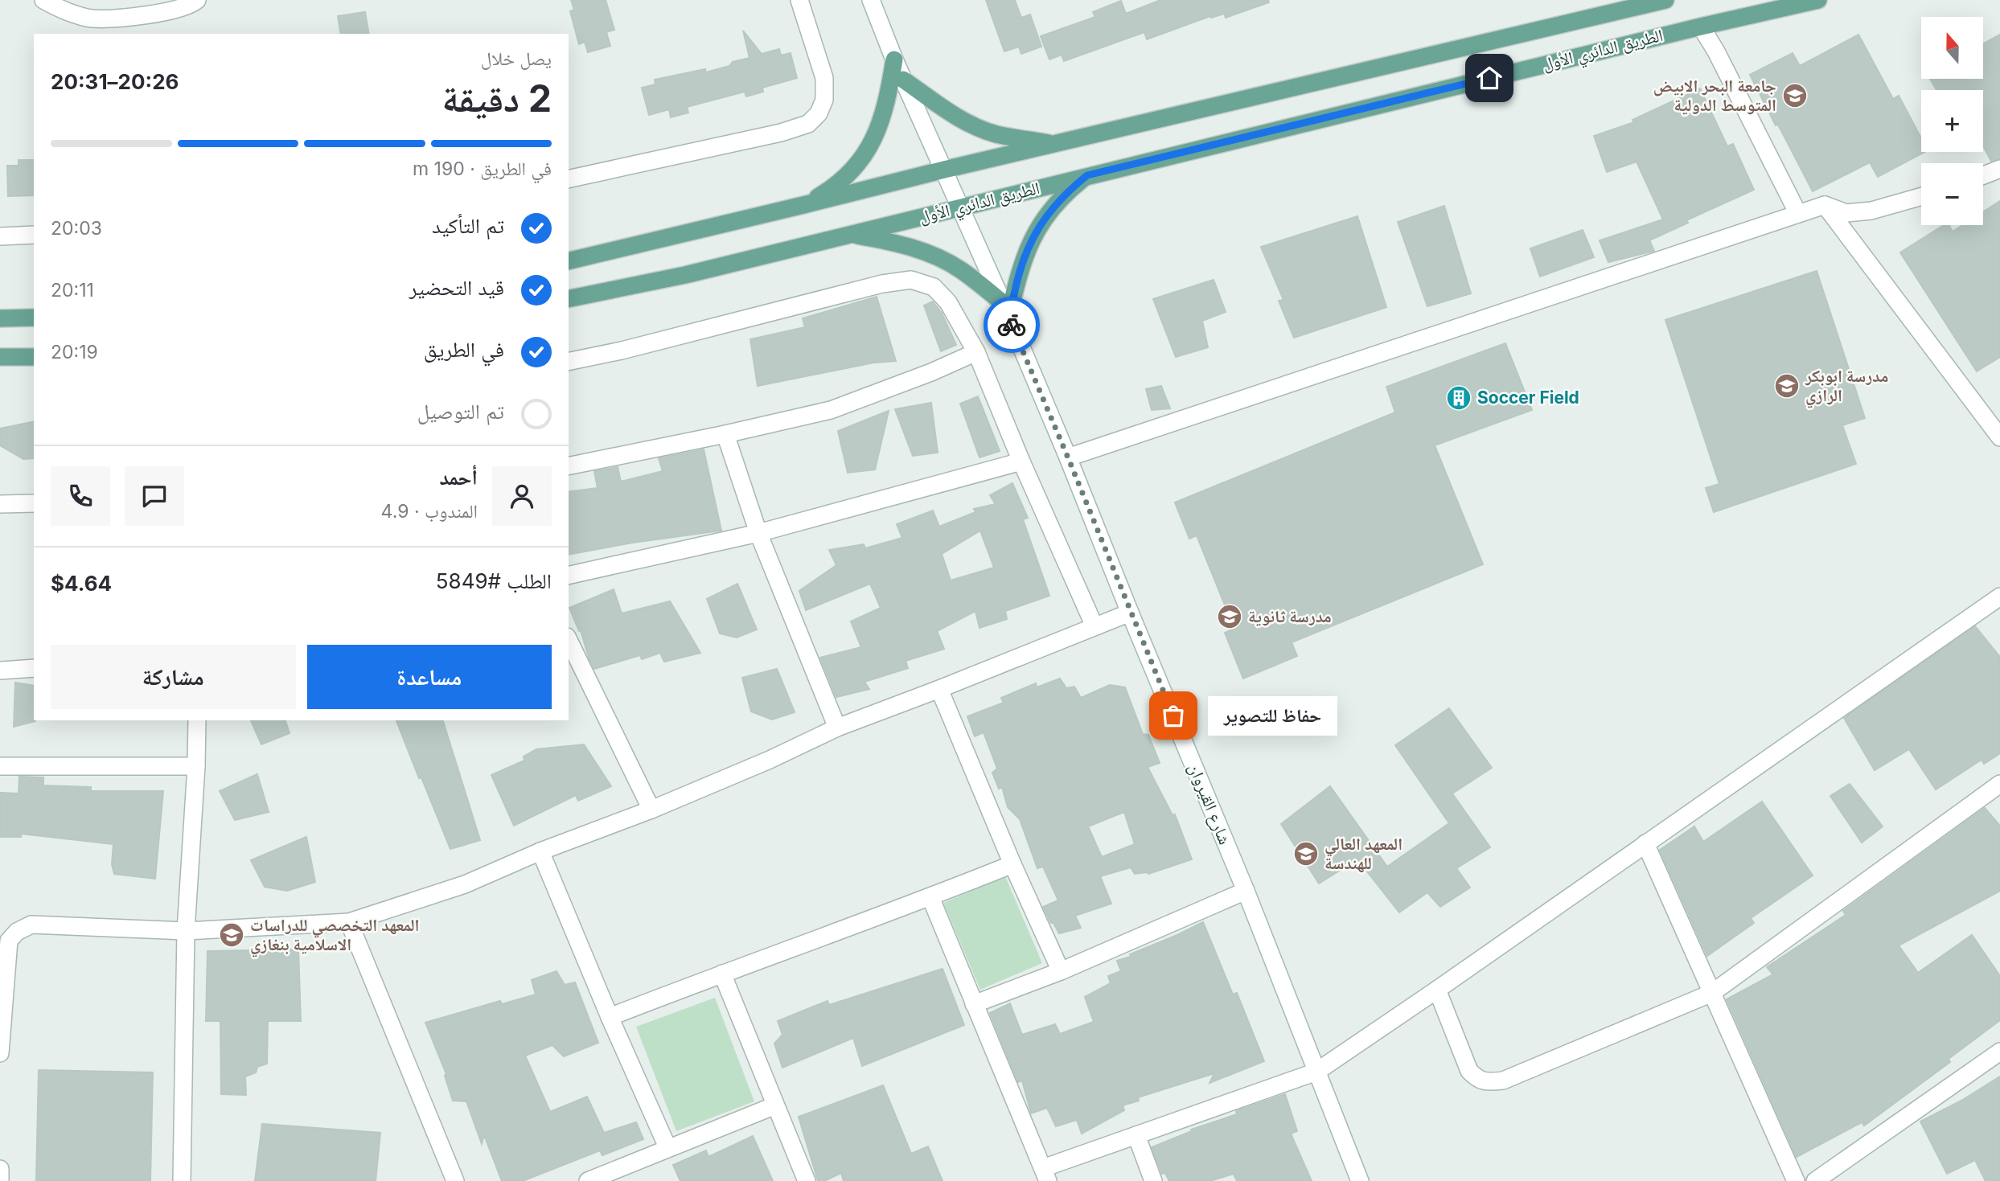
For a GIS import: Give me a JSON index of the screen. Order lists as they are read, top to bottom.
{
  "streets": {
    "main road": ["الطريق الدائري الأول"],
    "street": ["شارع القيروان"]
  },
  "crossings": [
    ["الطريق الدائري الأول", "شارع القيروان"]
  ],
  "places": {
    "school or university": [
      "جامعة البحر الابيض المتوسط الدولية",
      "مدرسة ابوبكر الرازي",
      "مدرسة ثانوية",
      "المعهد العالي للهندسة",
      "المعهد التخصصي للدراسات الاسلامية بنغازي"
    ],
    "building": ["Soccer Field"],
    "other": ["حفاظ للتصوير"]
  },
  "north": "top",
  "page": {
    "map_buttons": ["+", "−"],
    "heading": ["2 دقيقة", "يصل خلال", "20:26–20:31"],
    "panel": [
      "أحمد",
      "المندوب · 4.9",
      "الطلب #5849",
      "$4.64"
    ],
    "bar": "في الطريق · 190 m",
    "list": [
      ["تم التأكيد", "20:03"],
      ["قيد التحضير", "20:11"],
      ["في الطريق", "20:19"],
      "تم التوصيل"
    ],
    "buttons": ["مساعدة", "مشاركة"],
    "bubble": "حفاظ للتصوير"
  }
}
